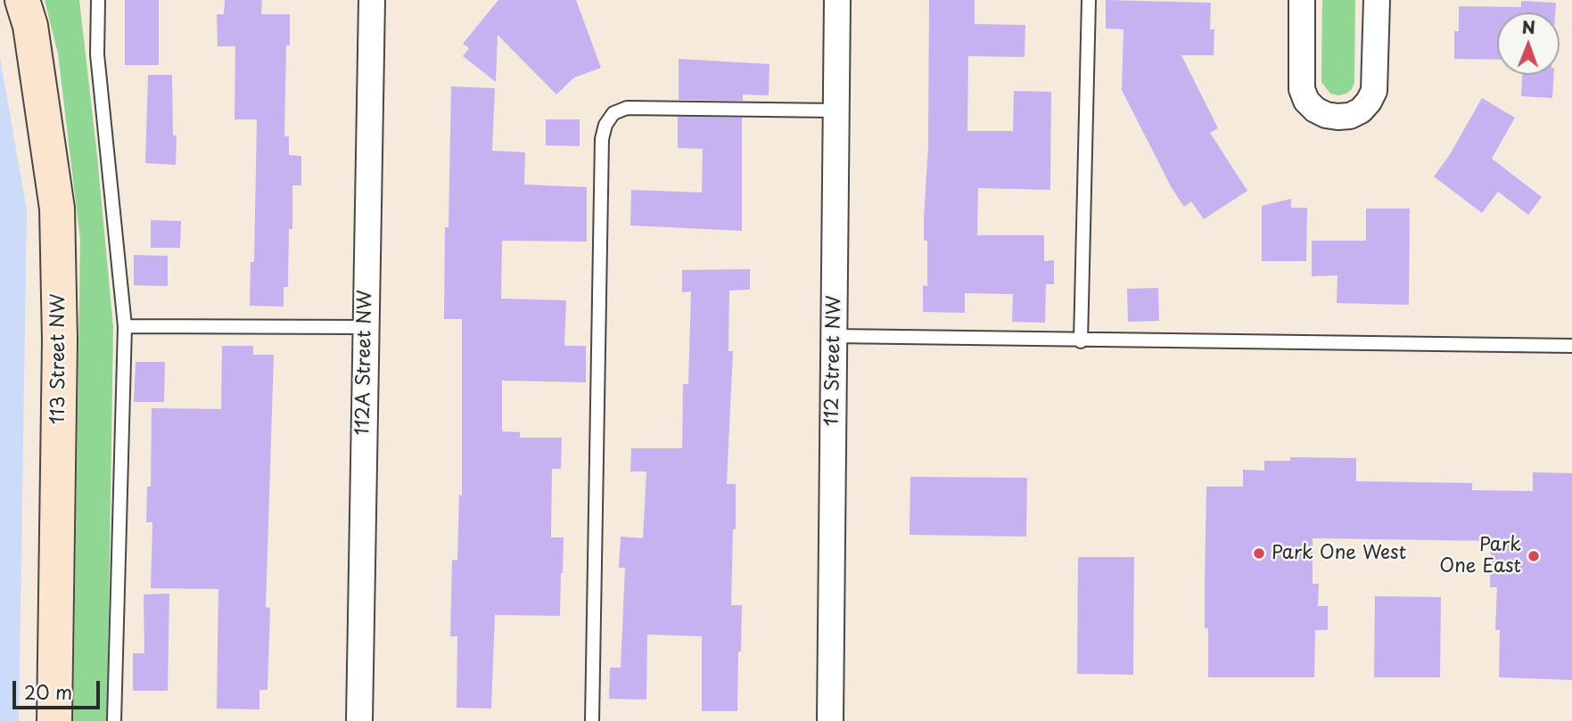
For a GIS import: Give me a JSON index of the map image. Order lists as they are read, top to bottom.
{
  "streets": {
    "main road": ["113 Street NW"],
    "street": ["112 Street NW", "112A Street NW"]
  },
  "places": ["Park One West", "Park One East"],
  "scale_bar": "20 m",
  "north": "top"
}
